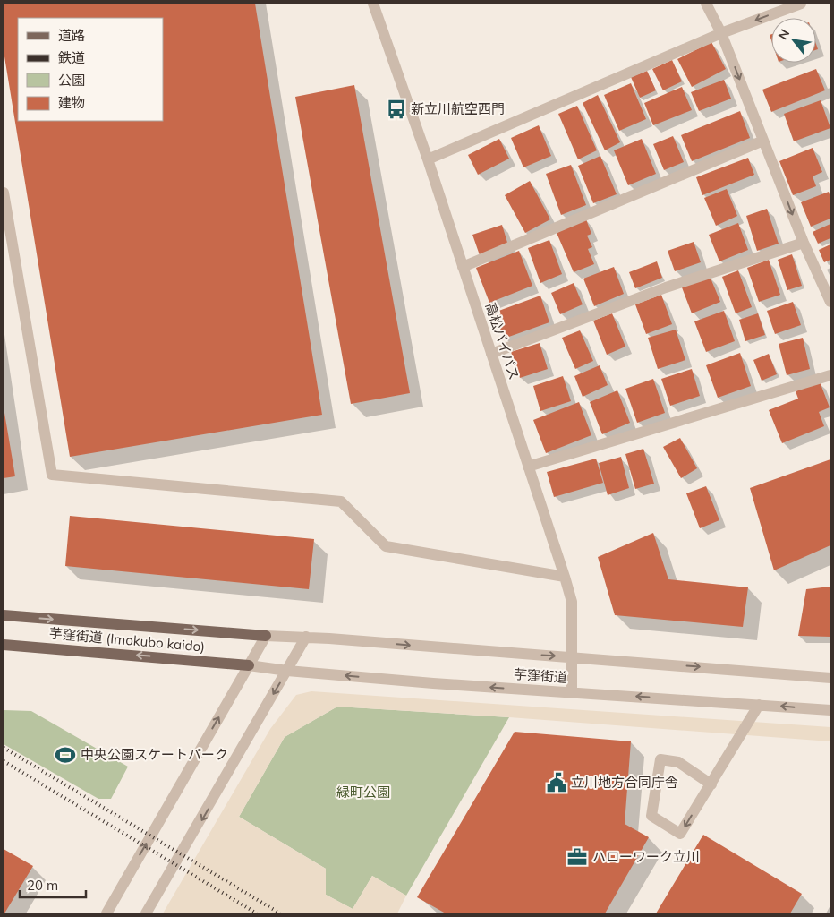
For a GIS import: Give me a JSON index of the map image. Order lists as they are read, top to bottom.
{
  "streets": {
    "main road": ["芋窪街道 (Imokubo kaido)"],
    "street": ["高松バイパス", "芋窪街道"]
  },
  "crossings": [
    ["高松バイパス", "芋窪街道"],
    ["芋窪街道 (Imokubo kaido)", "芋窪街道"]
  ],
  "parks": ["緑町公園"],
  "places": {
    "bus stop": ["新立川航空西門"],
    "sports": ["中央公園スケートパーク"],
    "public building": ["立川地方合同庁舎"],
    "office": ["ハローワーク立川"]
  },
  "legend": [
    "道路",
    "鉄道",
    "公園",
    "建物"
  ],
  "scale_bar": "20 m",
  "north": "top left"
}
